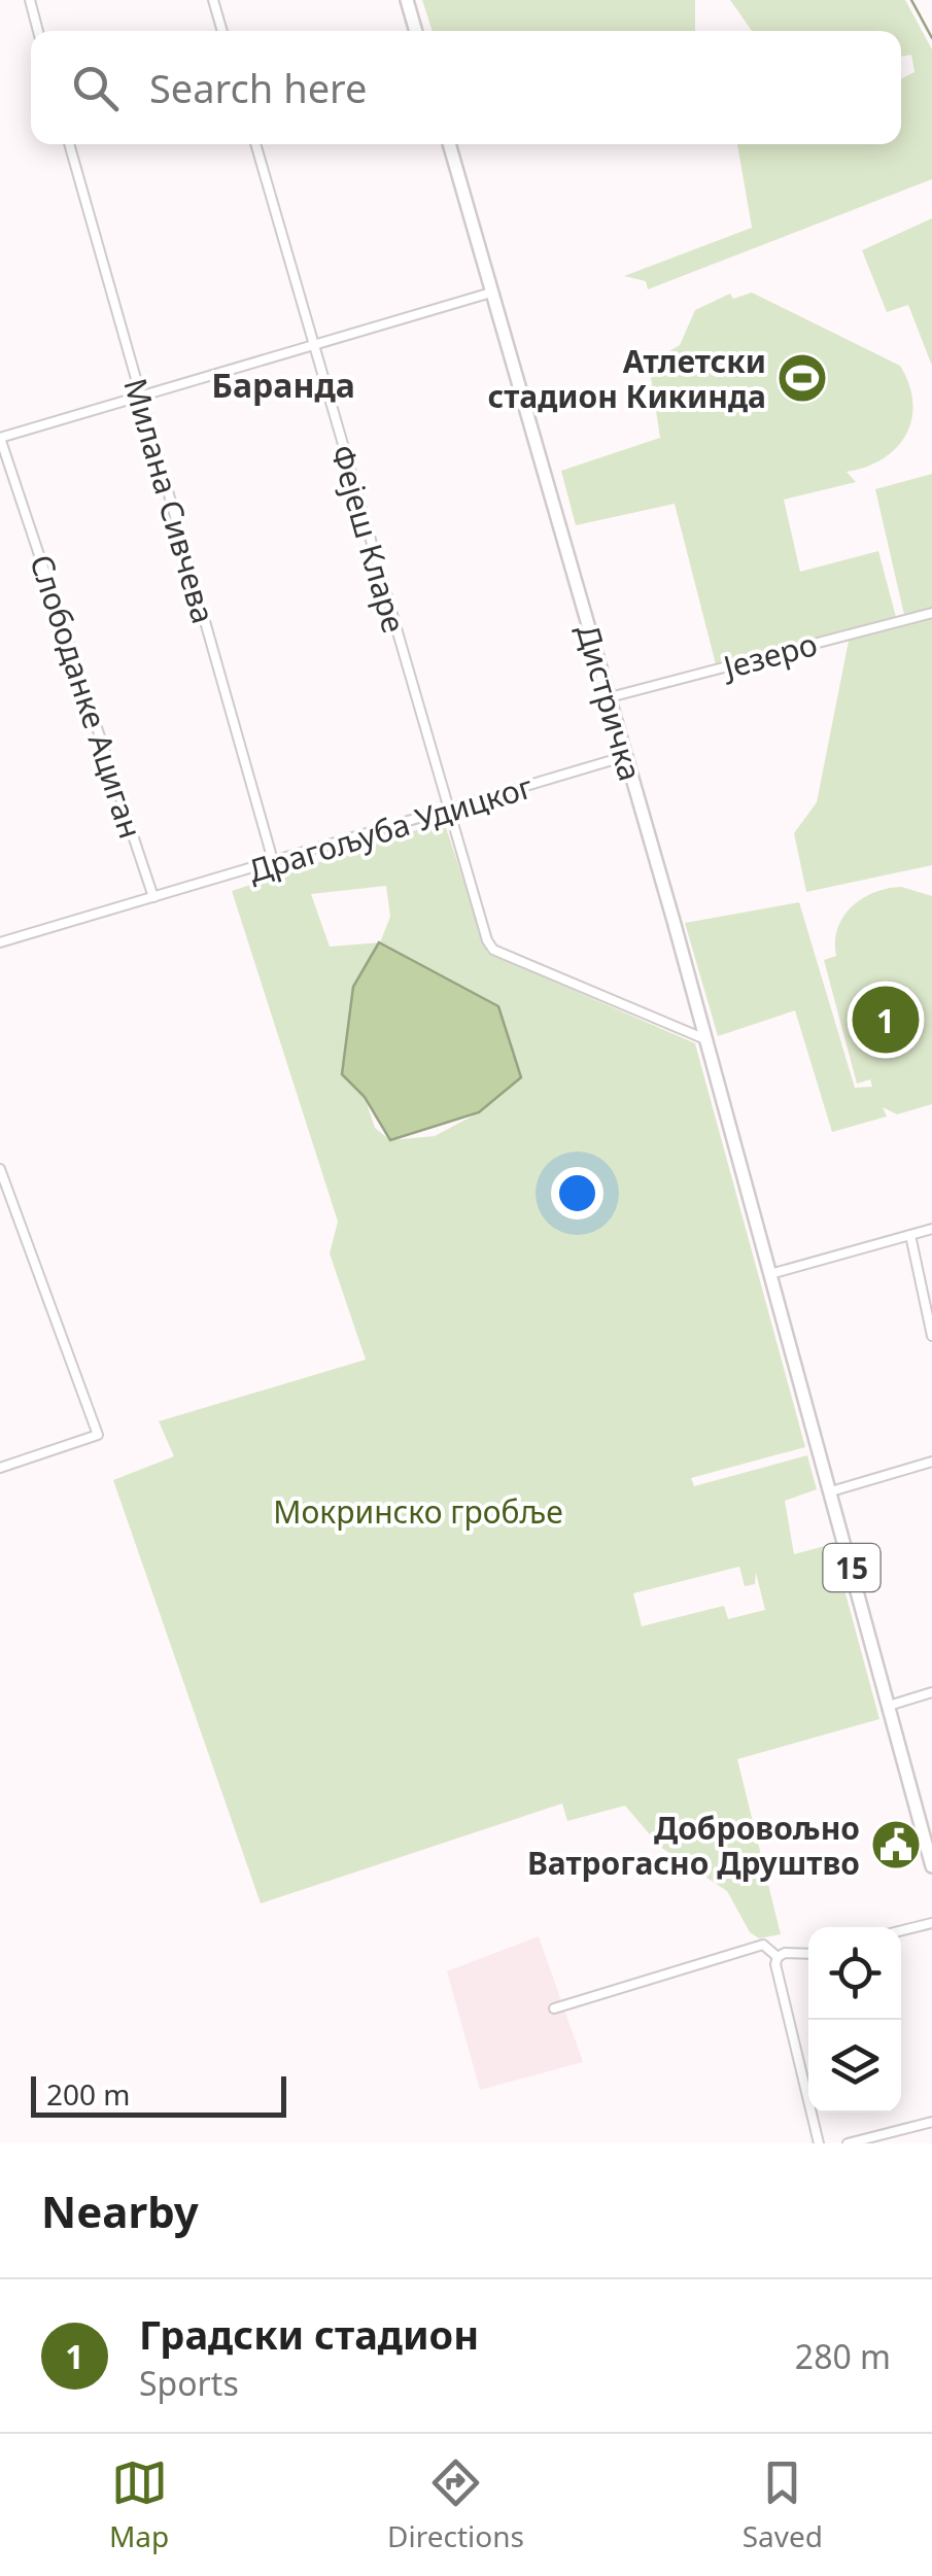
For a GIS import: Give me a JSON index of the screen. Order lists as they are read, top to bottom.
{
  "streets": {
    "main road": ["Дистричка", "15"],
    "street": [
      "Милана Сивчева",
      "Фејеш Кларе",
      "Језеро",
      "Слободанке Ациган",
      "Драгољуба Удицког"
    ]
  },
  "crossings": [
    ["Милана Сивчева", "Драгољуба Удицког"],
    ["Фејеш Кларе", "Дистричка"],
    ["Фејеш Кларе", "Драгољуба Удицког"],
    ["Језеро", "Дистричка"],
    ["Слободанке Ациган", "Драгољуба Удицког"],
    ["Дистричка", "Драгољуба Удицког"],
    ["Дистричка", "15"]
  ],
  "districts": ["Баранда"],
  "parks": ["Мокринско гробље"],
  "places": {
    "sports": ["Атлетски стадион Кикинда"],
    "public building": ["Добровољно Ватрогасно Друштво"]
  },
  "scale_bar": "200 m",
  "page": {
    "search": "Search here",
    "pins": "1",
    "scale": "200 m",
    "heading": "Nearby",
    "list": [
      {
        "mark": "1",
        "name": "Градски стадион",
        "note": "Sports",
        "value": "280 m"
      }
    ],
    "nav": ["Map", "Directions", "Saved"]
  }
}
